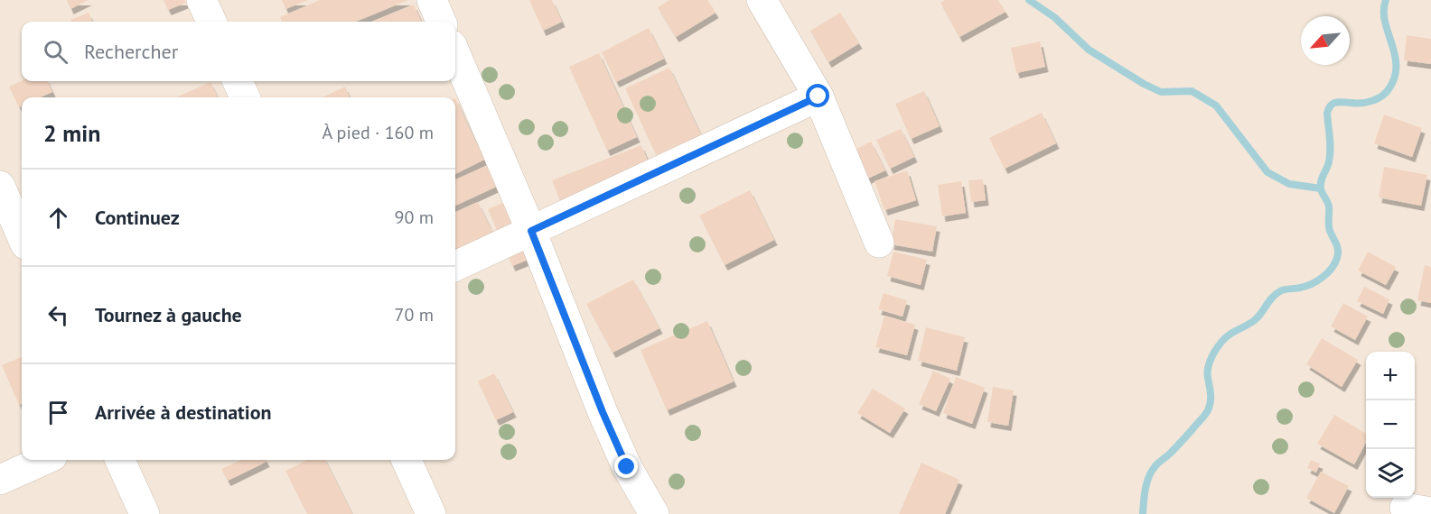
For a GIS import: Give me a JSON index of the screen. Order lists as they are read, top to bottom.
{
  "north": "bottom left",
  "page": {
    "search": "Rechercher",
    "heading": ["2 min", "À pied · 160 m"],
    "list": [
      ["Continuez", "90 m"],
      ["Tournez à gauche", "70 m"],
      "Arrivée à destination"
    ],
    "map_buttons": ["+", "−"]
  }
}
